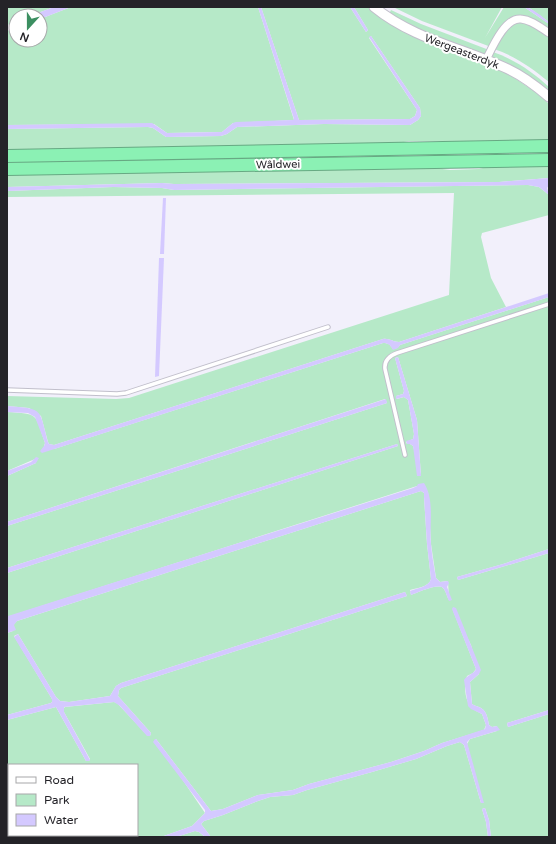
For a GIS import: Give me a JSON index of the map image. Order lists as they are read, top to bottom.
{
  "streets": {
    "highway": ["Wâldwei"],
    "street": ["Wergeasterdyk"]
  },
  "legend": ["Road", "Park", "Water"],
  "north": "bottom"
}
